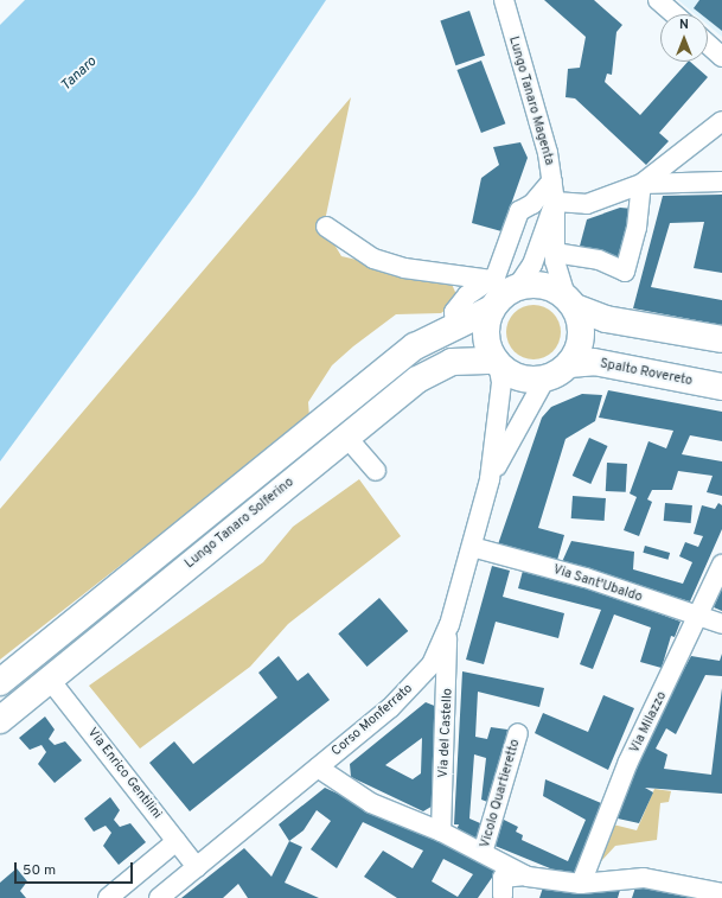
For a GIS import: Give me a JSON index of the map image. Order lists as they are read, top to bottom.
{
  "streets": {
    "main road": ["Spalto Rovereto", "Lungo Tanaro Solferino"],
    "street": [
      "Lungo Tanaro Magenta",
      "Via Sant'Ubaldo",
      "Corso Monferrato",
      "Via Milazzo",
      "Via del Castello",
      "Via Enrico Gentilini",
      "Vicolo Quartieretto"
    ]
  },
  "crossings": [
    ["Lungo Tanaro Magenta", "Spalto Rovereto"],
    ["Lungo Tanaro Magenta", "Lungo Tanaro Solferino"],
    ["Lungo Tanaro Magenta", "Corso Monferrato"],
    ["Spalto Rovereto", "Lungo Tanaro Solferino"],
    ["Spalto Rovereto", "Corso Monferrato"],
    ["Lungo Tanaro Solferino", "Corso Monferrato"],
    ["Lungo Tanaro Solferino", "Via Enrico Gentilini"],
    ["Via Sant'Ubaldo", "Corso Monferrato"],
    ["Via Sant'Ubaldo", "Via Milazzo"],
    ["Corso Monferrato", "Via del Castello"],
    ["Corso Monferrato", "Via Enrico Gentilini"]
  ],
  "water": ["Tanaro"],
  "scale_bar": "50 m",
  "north": "top"
}
